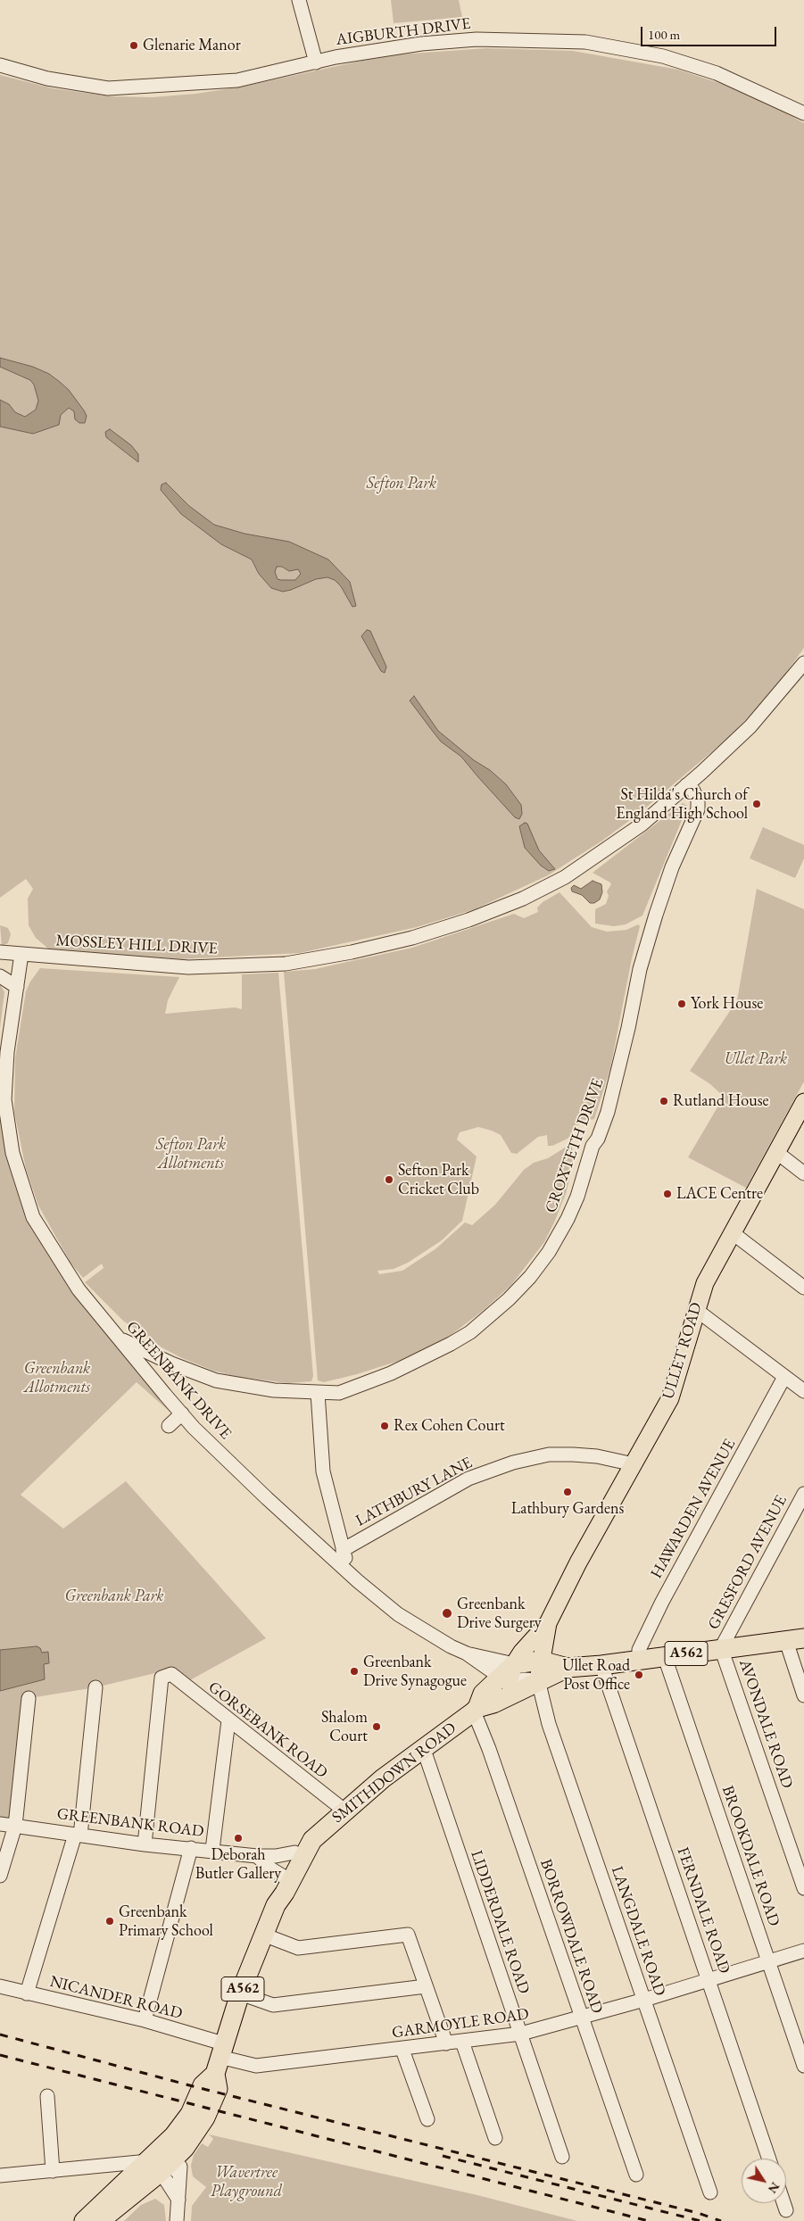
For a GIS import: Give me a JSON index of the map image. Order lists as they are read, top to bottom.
{
  "streets": {
    "highway": ["A562", "SMITHDOWN ROAD"],
    "main road": ["ULLET ROAD"],
    "street": [
      "AIGBURTH DRIVE",
      "MOSSLEY HILL DRIVE",
      "CROXTETH DRIVE",
      "GREENBANK DRIVE",
      "LATHBURY LANE",
      "HAWARDEN AVENUE",
      "GRESFORD AVENUE",
      "AVONDALE ROAD",
      "GORSEBANK ROAD",
      "GREENBANK ROAD",
      "BROOKDALE ROAD",
      "FERNDALE ROAD",
      "LIDDERDALE ROAD",
      "LANGDALE ROAD",
      "BORROWDALE ROAD",
      "NICANDER ROAD",
      "GARMOYLE ROAD"
    ]
  },
  "crossings": [
    ["MOSSLEY HILL DRIVE", "CROXTETH DRIVE"],
    ["MOSSLEY HILL DRIVE", "GREENBANK DRIVE"],
    ["CROXTETH DRIVE", "GREENBANK DRIVE"],
    ["ULLET ROAD", "LATHBURY LANE"],
    ["ULLET ROAD", "SMITHDOWN ROAD"],
    ["ULLET ROAD", "LANGDALE ROAD"],
    ["GREENBANK DRIVE", "SMITHDOWN ROAD"],
    ["HAWARDEN AVENUE", "SMITHDOWN ROAD"],
    ["GRESFORD AVENUE", "AVONDALE ROAD"],
    ["GRESFORD AVENUE", "SMITHDOWN ROAD"],
    ["AVONDALE ROAD", "SMITHDOWN ROAD"],
    ["GORSEBANK ROAD", "SMITHDOWN ROAD"],
    ["GORSEBANK ROAD", "GREENBANK ROAD"],
    ["SMITHDOWN ROAD", "GREENBANK ROAD"],
    ["SMITHDOWN ROAD", "BROOKDALE ROAD"],
    ["SMITHDOWN ROAD", "FERNDALE ROAD"],
    ["SMITHDOWN ROAD", "LIDDERDALE ROAD"],
    ["SMITHDOWN ROAD", "LANGDALE ROAD"],
    ["SMITHDOWN ROAD", "BORROWDALE ROAD"],
    ["SMITHDOWN ROAD", "NICANDER ROAD"],
    ["SMITHDOWN ROAD", "GARMOYLE ROAD"],
    ["BROOKDALE ROAD", "GARMOYLE ROAD"],
    ["FERNDALE ROAD", "GARMOYLE ROAD"],
    ["LIDDERDALE ROAD", "GARMOYLE ROAD"],
    ["LANGDALE ROAD", "GARMOYLE ROAD"],
    ["BORROWDALE ROAD", "GARMOYLE ROAD"],
    ["NICANDER ROAD", "GARMOYLE ROAD"]
  ],
  "parks": [
    "Sefton Park",
    "Ullet Park",
    "Sefton Park Allotments",
    "Greenbank Allotments",
    "Greenbank Park",
    "Wavertree Playground"
  ],
  "places": [
    "Glenarie Manor",
    "St Hilda's Church of England High School",
    "York House",
    "Rutland House",
    "Sefton Park Cricket Club",
    "LACE Centre",
    "Rex Cohen Court",
    "Lathbury Gardens",
    "Greenbank Drive Surgery",
    "Greenbank Drive Synagogue",
    "Ullet Road Post Office",
    "Shalom Court",
    "Deborah Butler Gallery",
    "Greenbank Primary School"
  ],
  "scale_bar": "100 m",
  "north": "bottom right"
}
